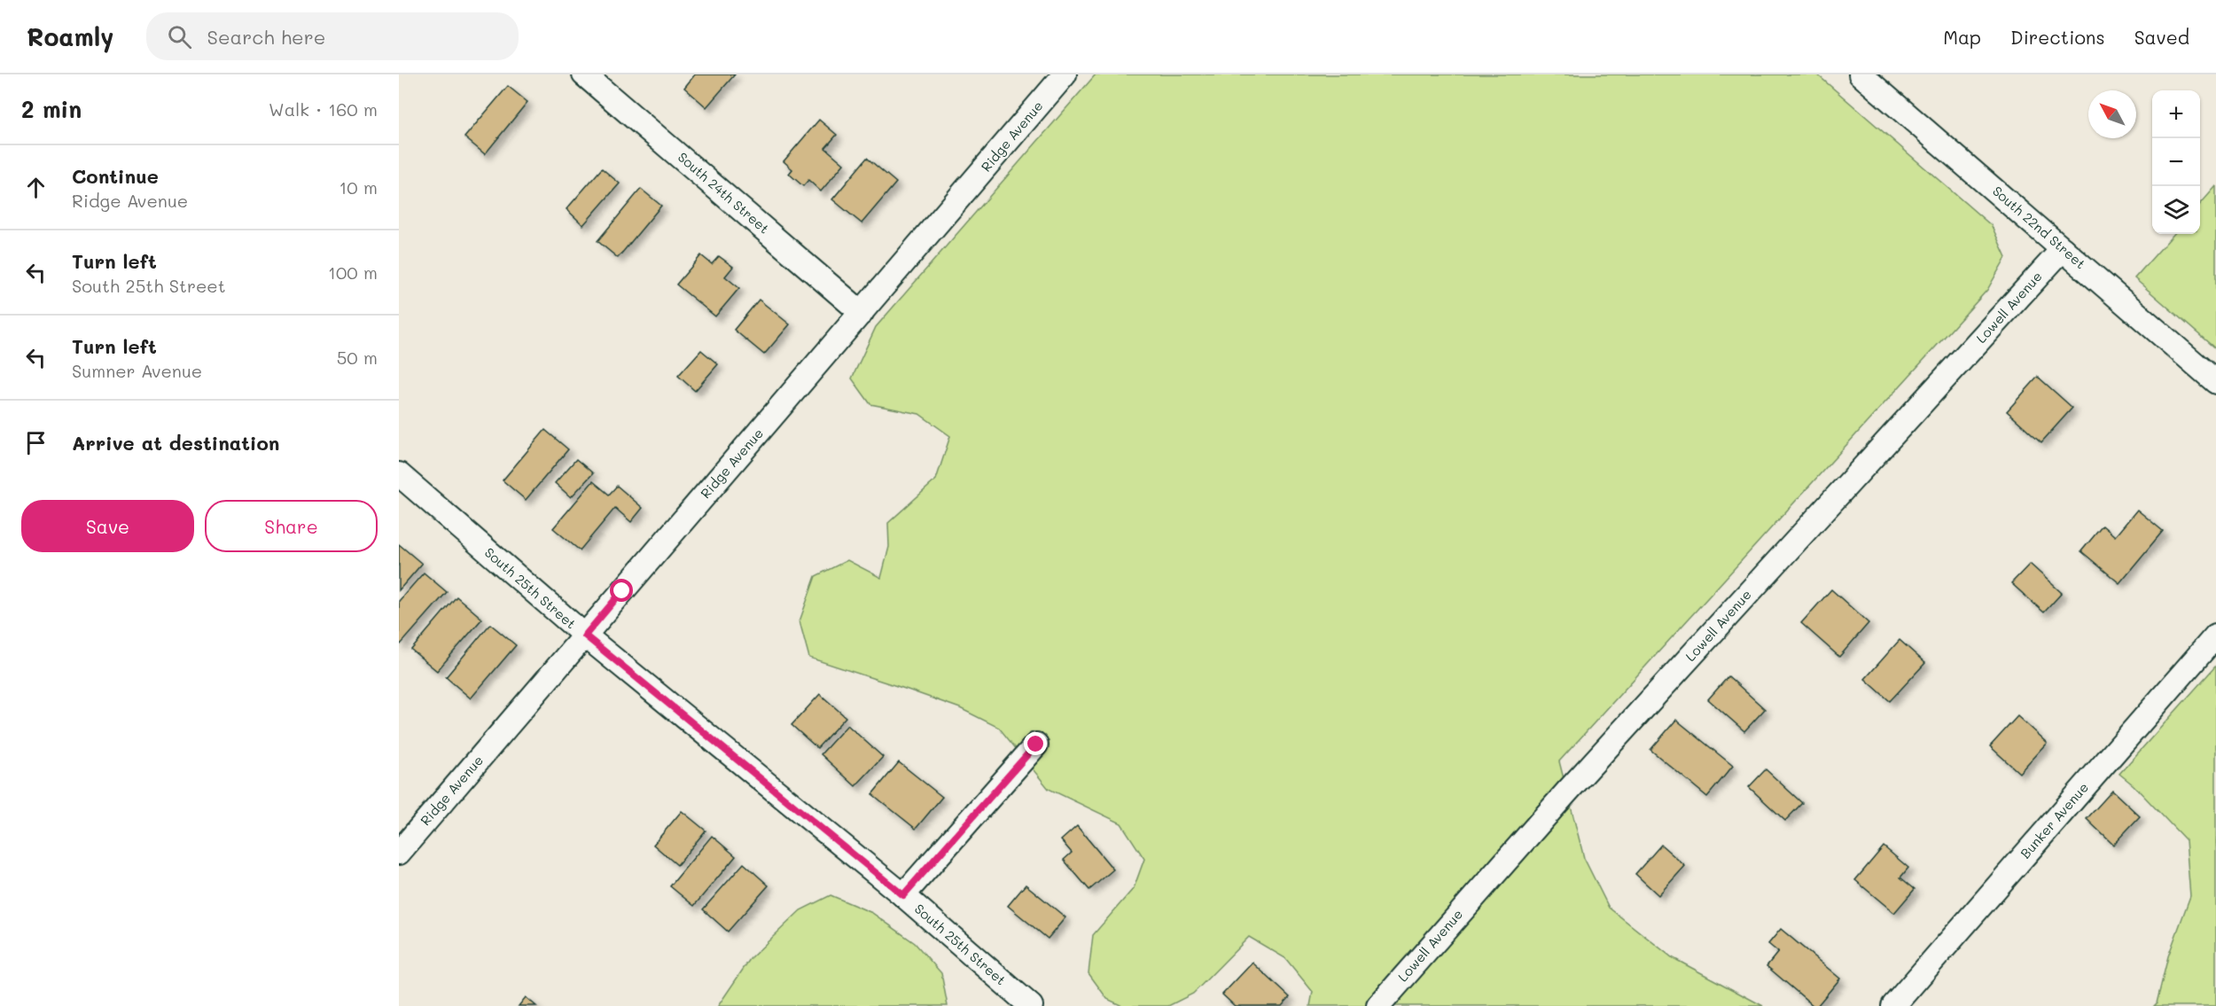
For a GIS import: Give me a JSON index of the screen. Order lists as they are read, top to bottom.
{
  "streets": {
    "street": [
      "Ridge Avenue",
      "South 24th Street",
      "South 22nd Street",
      "Lowell Avenue",
      "South 25th Street",
      "Bunker Avenue"
    ]
  },
  "crossings": [
    ["Ridge Avenue", "South 24th Street"],
    ["Ridge Avenue", "South 25th Street"],
    ["South 22nd Street", "Lowell Avenue"]
  ],
  "north": "top left",
  "page": {
    "header": "Roamly",
    "search": "Search here",
    "nav": ["Map", "Directions", "Saved"],
    "heading": ["2 min", "Walk · 160 m"],
    "map_buttons": ["+", "−"],
    "list": [
      ["Continue", "Ridge Avenue", "10 m"],
      ["Turn left", "South 25th Street", "100 m"],
      ["Turn left", "Sumner Avenue", "50 m"],
      "Arrive at destination"
    ],
    "buttons": ["Save", "Share"]
  }
}
